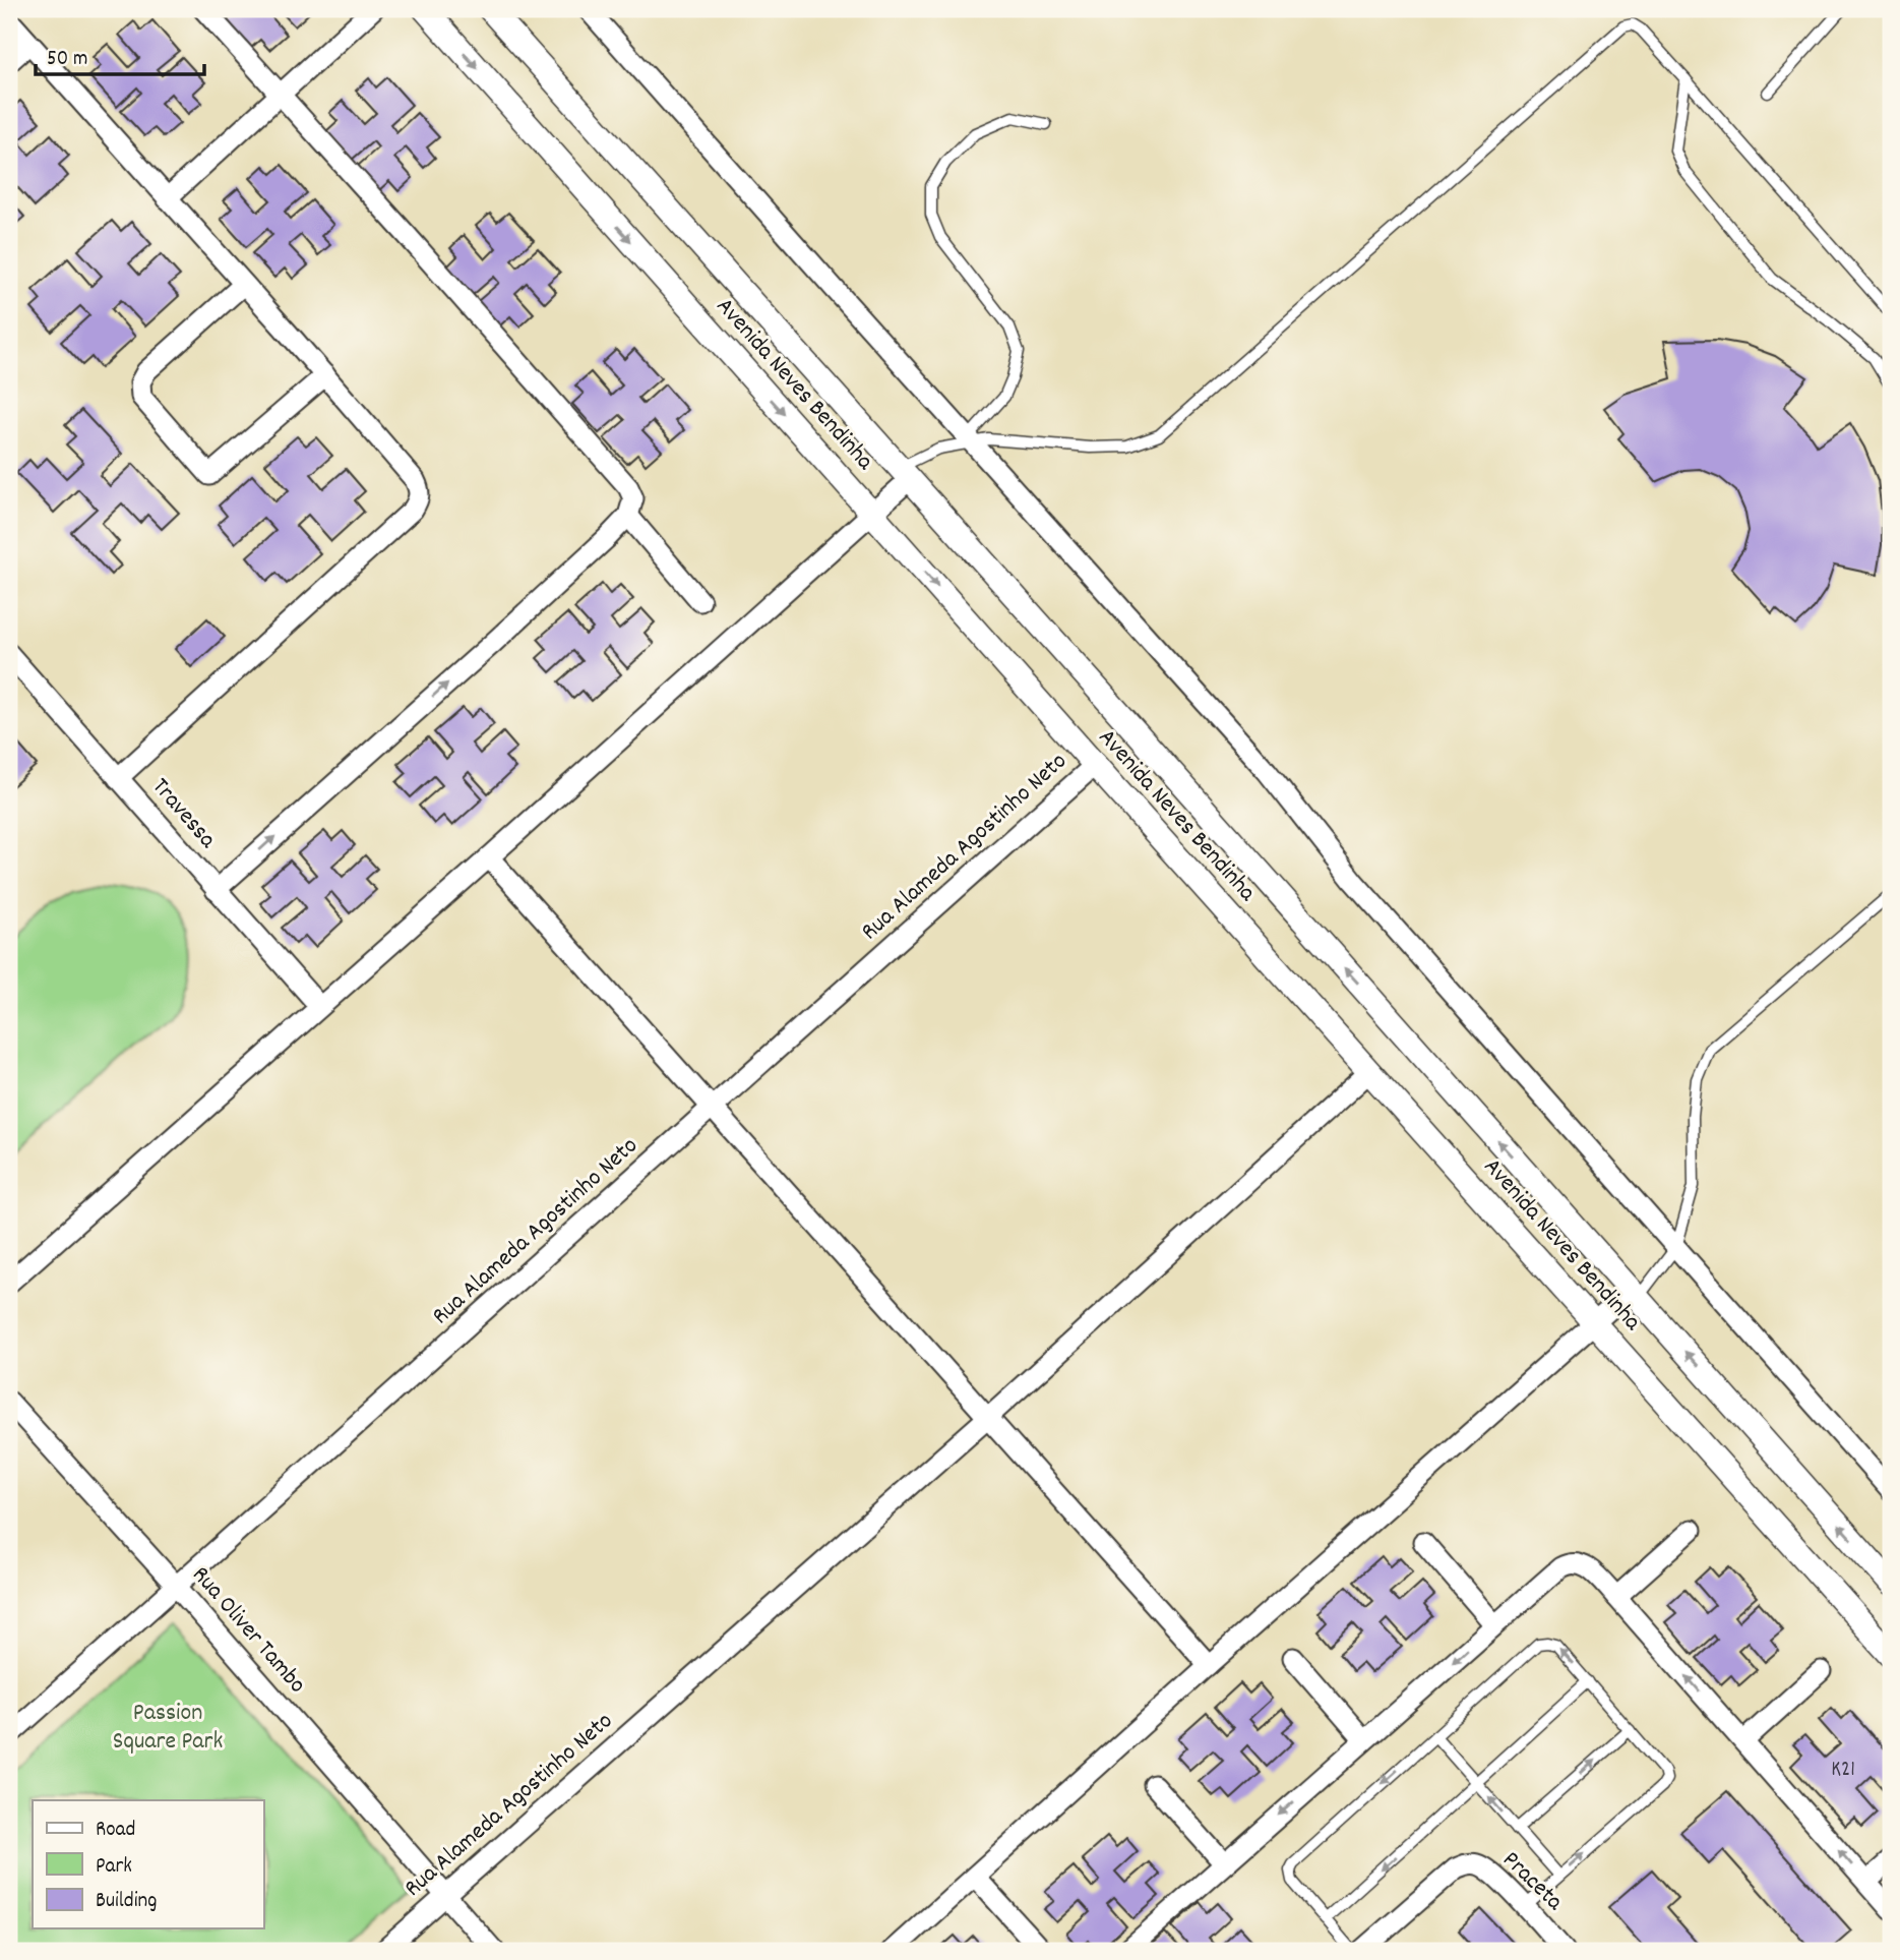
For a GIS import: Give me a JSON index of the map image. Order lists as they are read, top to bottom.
{
  "streets": {
    "street": [
      "Avenida Neves Bendinha",
      "Travessa",
      "Rua Alameda Agostinho Neto",
      "Rua Oliver Tambo",
      "Praceta"
    ]
  },
  "crossings": [
    ["Avenida Neves Bendinha", "Rua Alameda Agostinho Neto"],
    ["Rua Alameda Agostinho Neto", "Rua Oliver Tambo"]
  ],
  "parks": ["Passion Square Park"],
  "house_numbers": ["K21"],
  "legend": ["Road", "Park", "Building"],
  "scale_bar": "50 m"
}
